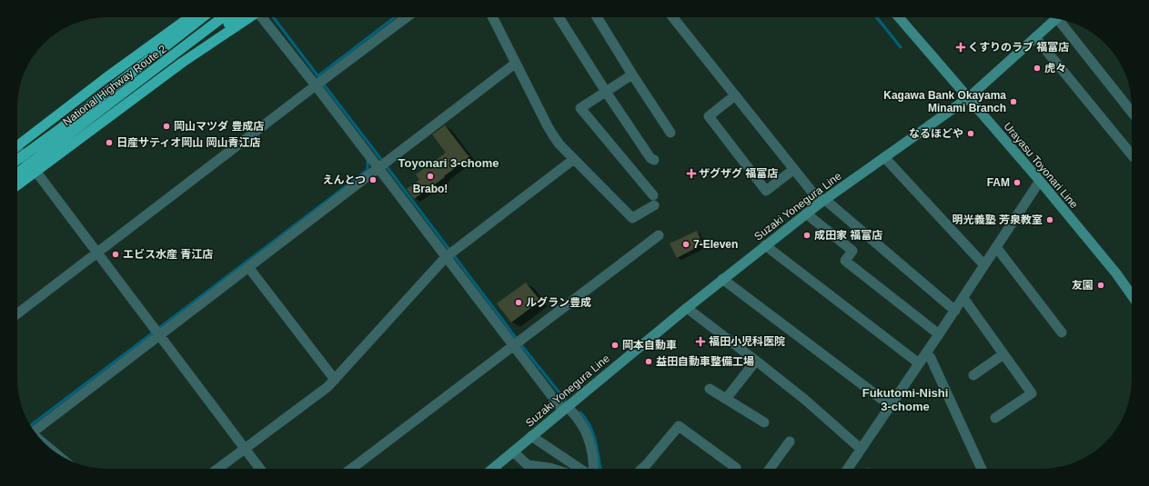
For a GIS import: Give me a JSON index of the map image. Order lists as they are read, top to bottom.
{
  "streets": {
    "highway": ["National Highway Route 2"],
    "main road": ["Urayasu Toyonari Line", "Suzaki Yonegura Line"]
  },
  "crossings": [
    ["Urayasu Toyonari Line", "Suzaki Yonegura Line"]
  ],
  "districts": ["Toyonari 3-chome", "Fukutomi-Nishi 3-chome"],
  "places": {
    "health": ["くすりのラブ 福富店", "ザグザグ 福富店", "福田小児科医院"],
    "other": [
      "虎々",
      "Kagawa Bank Okayama Minami Branch",
      "岡山マツダ 豊成店",
      "なるほどや",
      "日産サティオ岡山 岡山青江店",
      "Brabo!",
      "えんとつ",
      "FAM",
      "明光義塾 芳泉教室",
      "成田家 福富店",
      "7-Eleven",
      "エビス水産 青江店",
      "友園",
      "ルグラン豊成",
      "岡本自動車",
      "益田自動車整備工場"
    ]
  }
}
